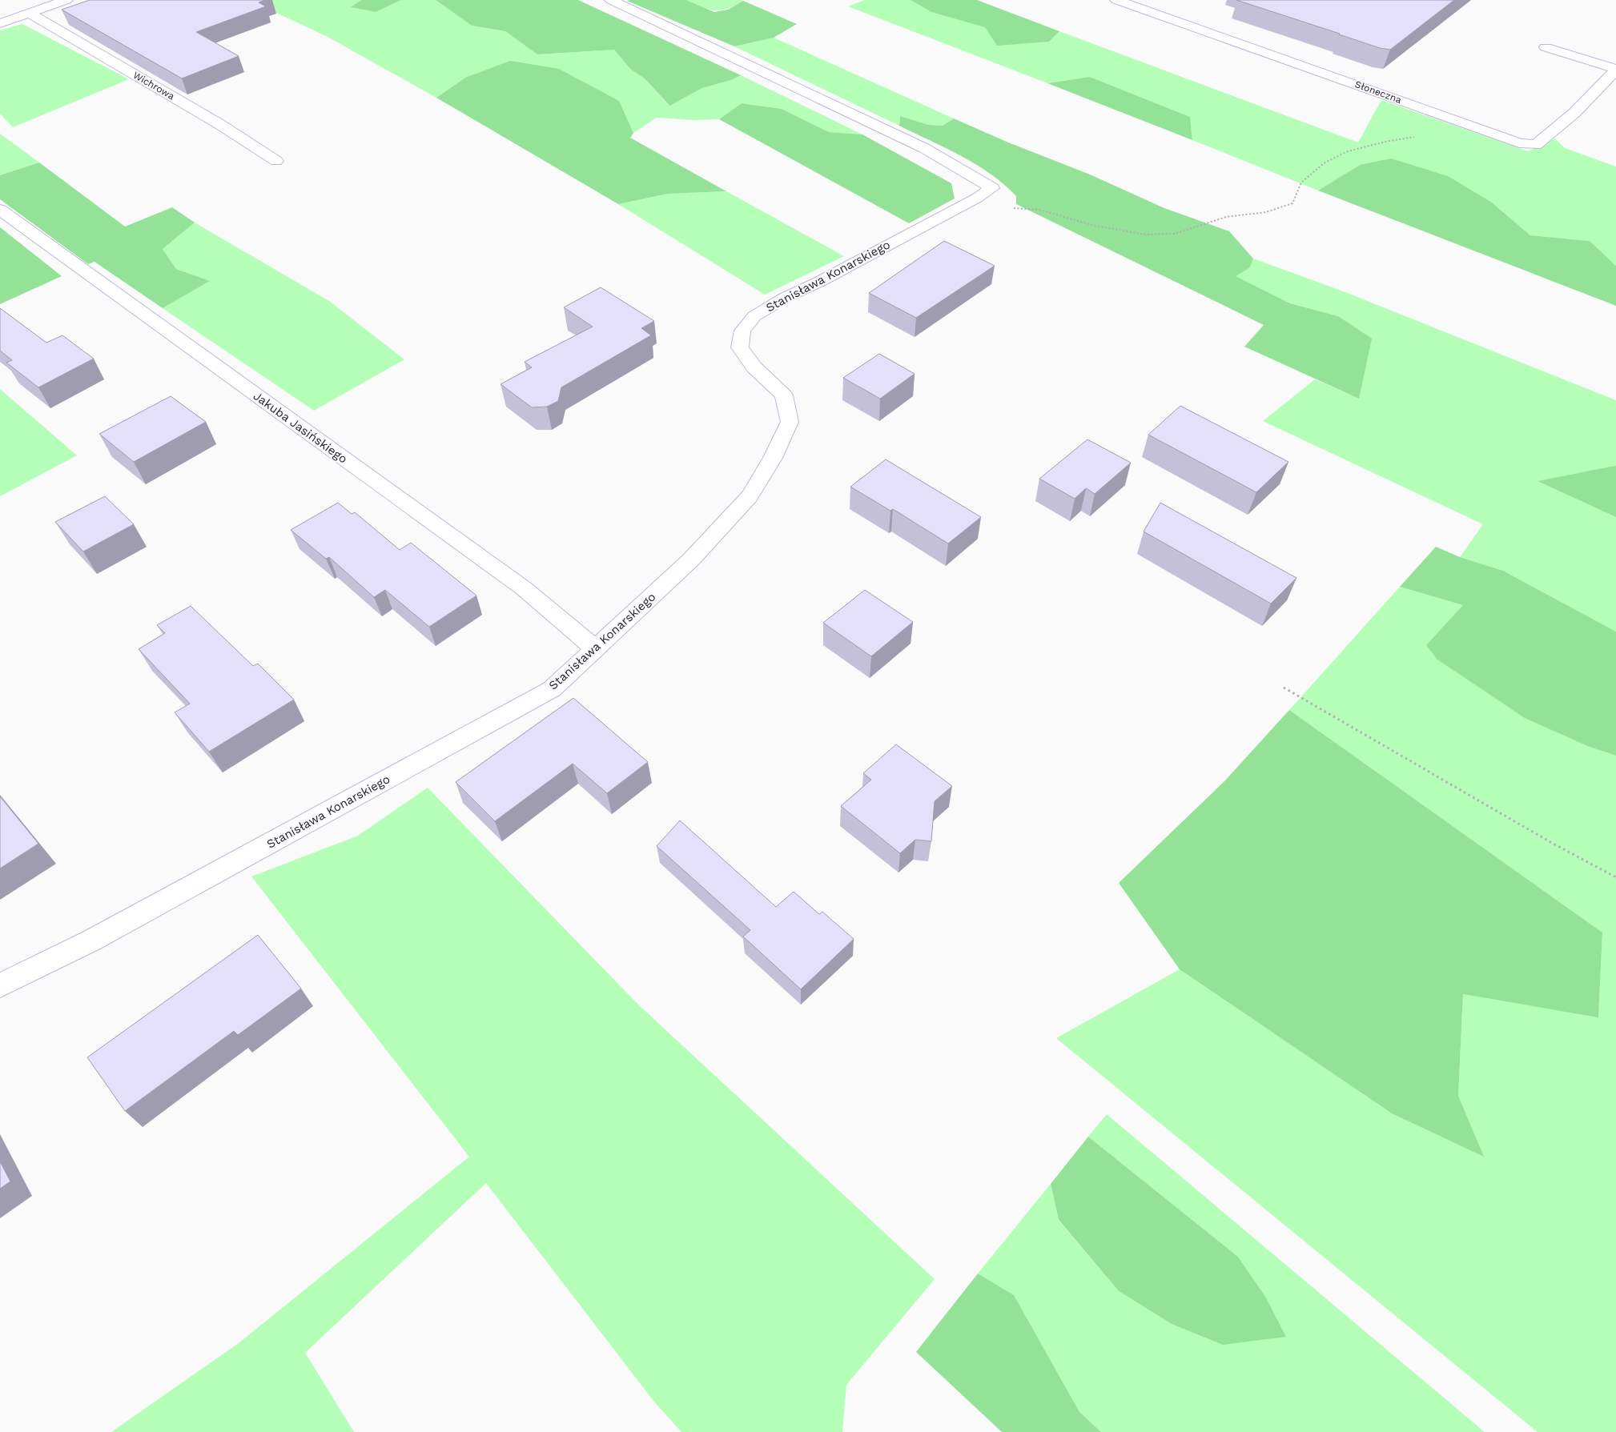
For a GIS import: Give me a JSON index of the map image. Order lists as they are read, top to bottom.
{
  "streets": {
    "street": [
      "Wichrowa",
      "Słoneczna",
      "Stanisława Konarskiego",
      "Jakuba Jasińskiego"
    ]
  },
  "crossings": [
    ["Stanisława Konarskiego", "Jakuba Jasińskiego"]
  ]
}
